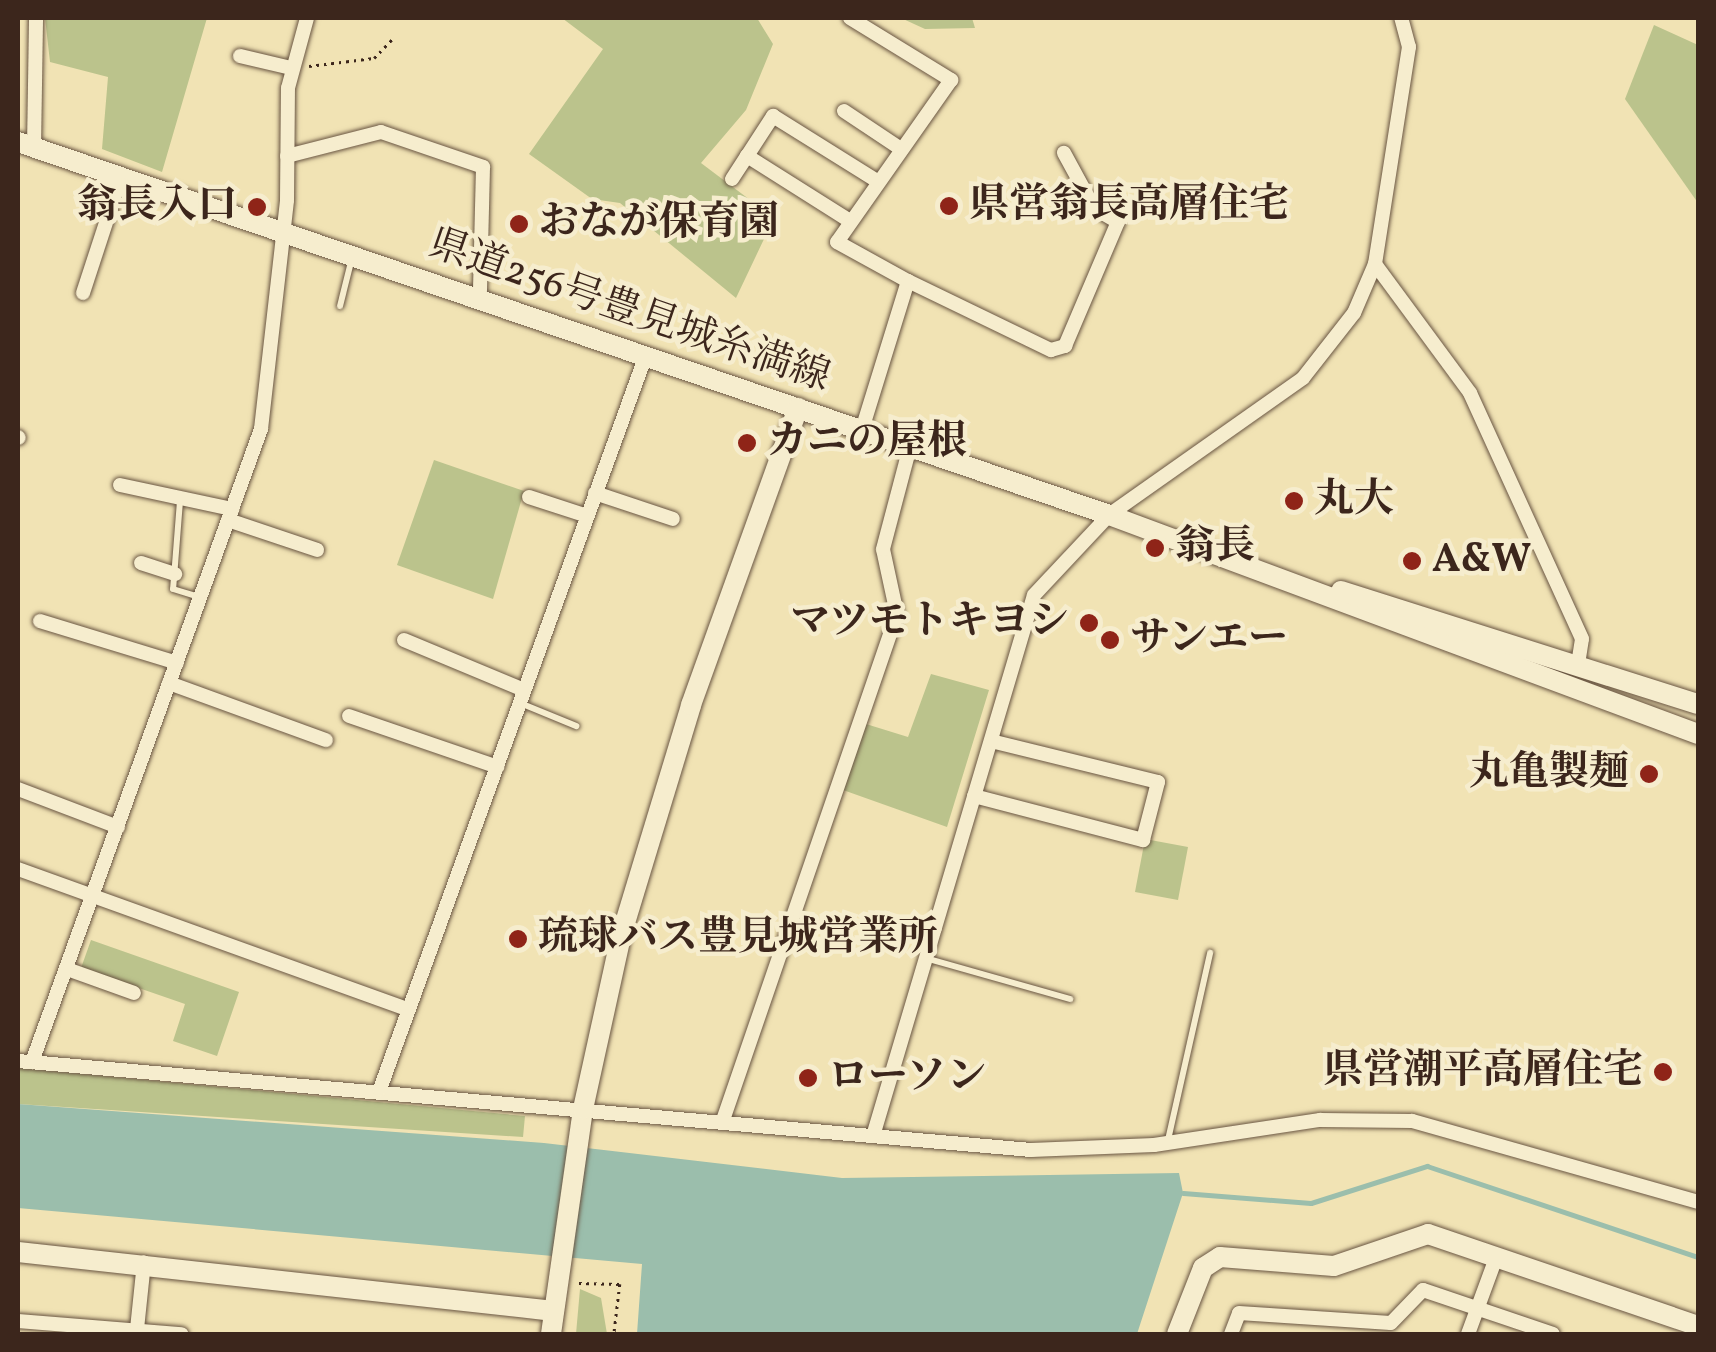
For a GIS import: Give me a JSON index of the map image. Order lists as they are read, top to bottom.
{
  "streets": {
    "main road": ["県道256号豊見城糸満線"]
  },
  "places": [
    "県営翁長高層住宅",
    "翁長入口",
    "おなが保育園",
    "カニの屋根",
    "丸大",
    "翁長",
    "A&W",
    "マツモトキヨシ",
    "サンエー",
    "丸亀製麺",
    "琉球バス豊見城営業所",
    "県営潮平高層住宅",
    "ローソン"
  ]
}
